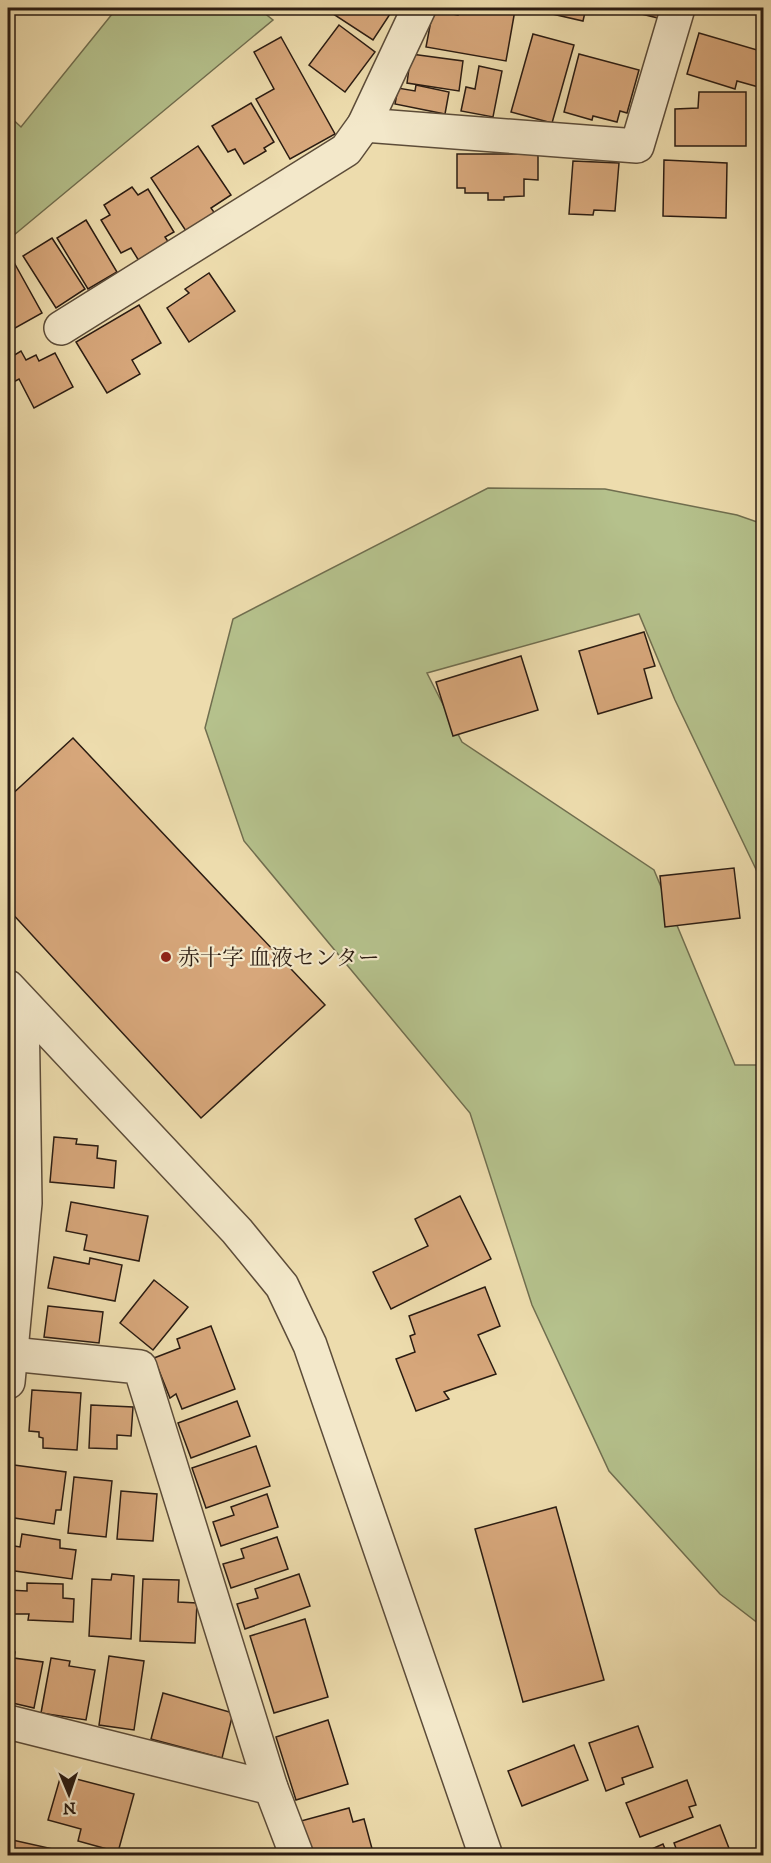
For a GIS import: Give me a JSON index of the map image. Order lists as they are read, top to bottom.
{
  "places": ["赤十字 血液センター"],
  "north": "bottom"
}
